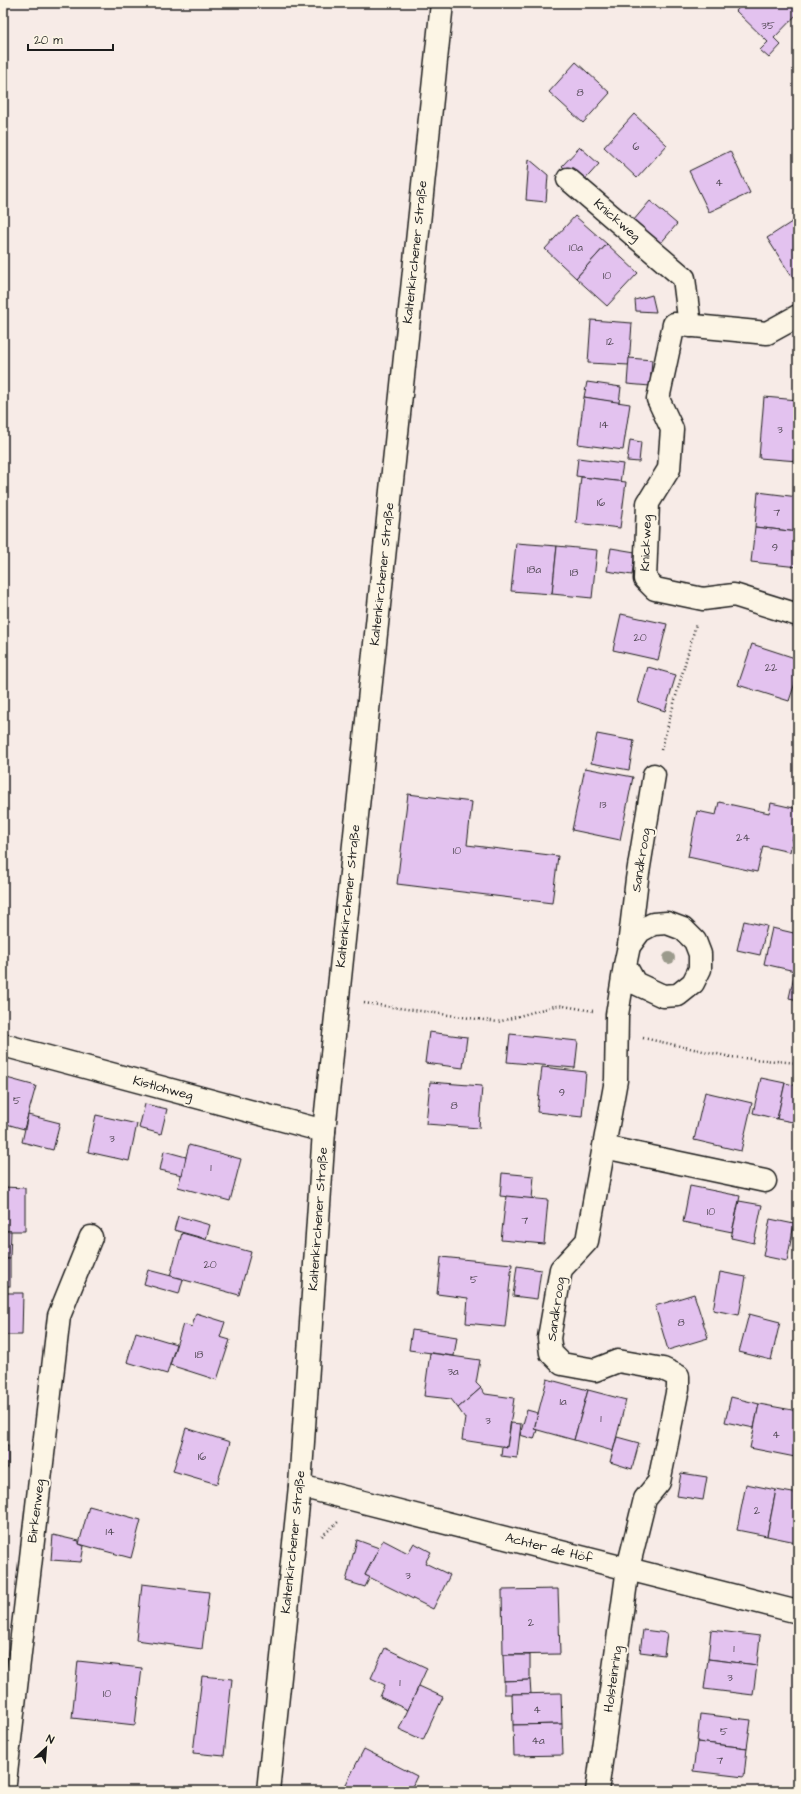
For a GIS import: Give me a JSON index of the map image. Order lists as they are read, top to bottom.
{
  "streets": {
    "street": [
      "Knickweg",
      "Kaltenkirchener Straße",
      "Sandkroog",
      "Kistlohweg",
      "Birkenweg",
      "Achter de Höf",
      "Holsteinring"
    ]
  },
  "crossings": [
    ["Kaltenkirchener Straße", "Kistlohweg"],
    ["Kaltenkirchener Straße", "Achter de Höf"],
    ["Sandkroog", "Achter de Höf"],
    ["Sandkroog", "Holsteinring"],
    ["Achter de Höf", "Holsteinring"]
  ],
  "house_numbers": [
    "35",
    "8",
    "6",
    "4",
    "10a",
    "10",
    "12",
    "14",
    "3",
    "16",
    "7",
    "9",
    "18a",
    "18",
    "20",
    "22",
    "13",
    "24",
    "10",
    "9",
    "5",
    "8",
    "3",
    "1",
    "10",
    "7",
    "20",
    "5",
    "8",
    "18",
    "3a",
    "1a",
    "1",
    "3",
    "4",
    "16",
    "2",
    "14",
    "3",
    "2",
    "1",
    "3",
    "1",
    "10",
    "4",
    "5",
    "4a",
    "7"
  ],
  "scale_bar": "20 m",
  "north": "top right"
}
